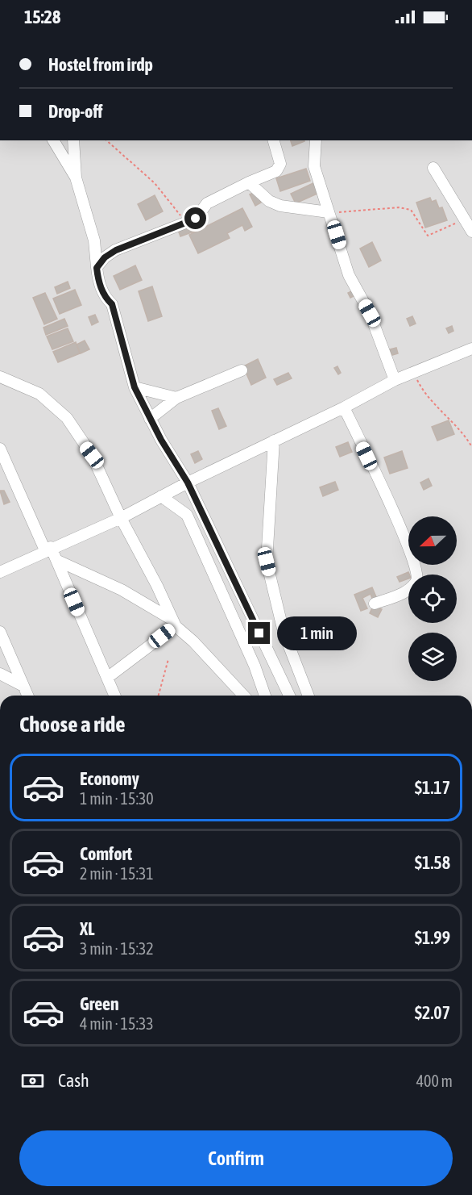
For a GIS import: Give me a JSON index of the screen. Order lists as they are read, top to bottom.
{
  "north": "left",
  "page": {
    "status": "15:28",
    "banner": ["Hostel from irdp", "Drop-off"],
    "bubble": "1 min",
    "heading": "Choose a ride",
    "list": [
      {
        "name": "Economy",
        "note": "1 min · 15:30",
        "value": "$1.17"
      },
      {
        "name": "Comfort",
        "note": "2 min · 15:31",
        "value": "$1.58"
      },
      {
        "name": "XL",
        "note": "3 min · 15:32",
        "value": "$1.99"
      },
      {
        "name": "Green",
        "note": "4 min · 15:33",
        "value": "$2.07"
      }
    ],
    "pay": ["Cash", "400 m"],
    "buttons": "Confirm"
  }
}
